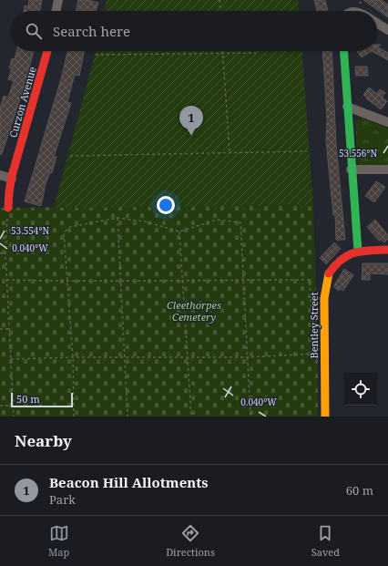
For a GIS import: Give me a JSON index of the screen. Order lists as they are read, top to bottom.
{
  "streets": {
    "street": ["Curzon Avenue", "Bentley Street"]
  },
  "parks": ["Cleethorpes Cemetery"],
  "scale_bar": "50 m",
  "page": {
    "search": "Search here",
    "pins": "1",
    "scale": "50 m",
    "heading": "Nearby",
    "list": [
      {
        "mark": "1",
        "name": "Beacon Hill Allotments",
        "note": "Park",
        "value": "60 m"
      }
    ],
    "nav": ["Map", "Directions", "Saved"]
  },
  "coordinates": ["53.556°N", "53.554°N", "0.040°W"]
}
